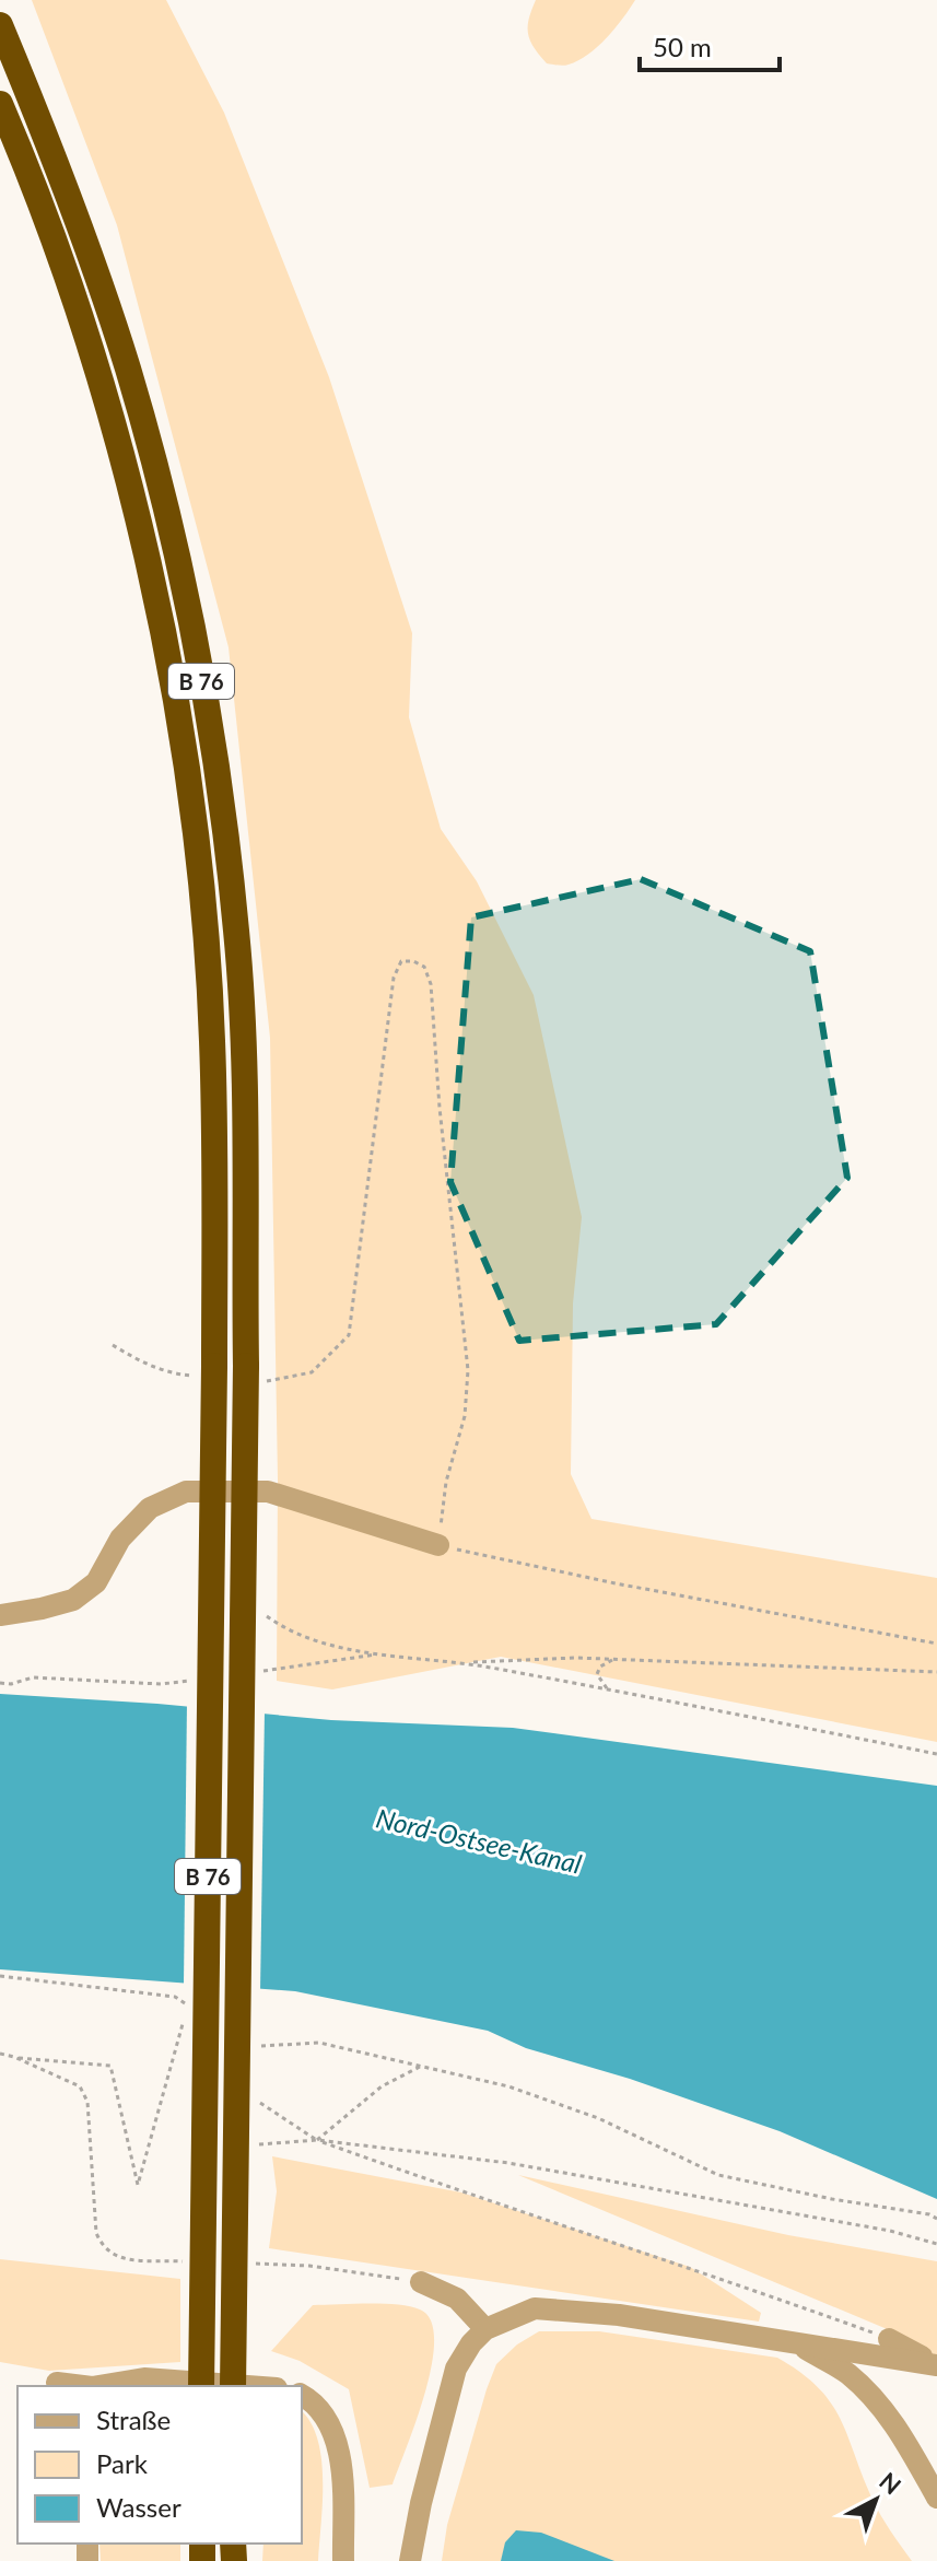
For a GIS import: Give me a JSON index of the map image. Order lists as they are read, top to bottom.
{
  "streets": {
    "highway": ["B 76"]
  },
  "water": ["Nord-Ostsee-Kanal"],
  "legend": ["Straße", "Park", "Wasser"],
  "scale_bar": "50 m",
  "north": "top right"
}
